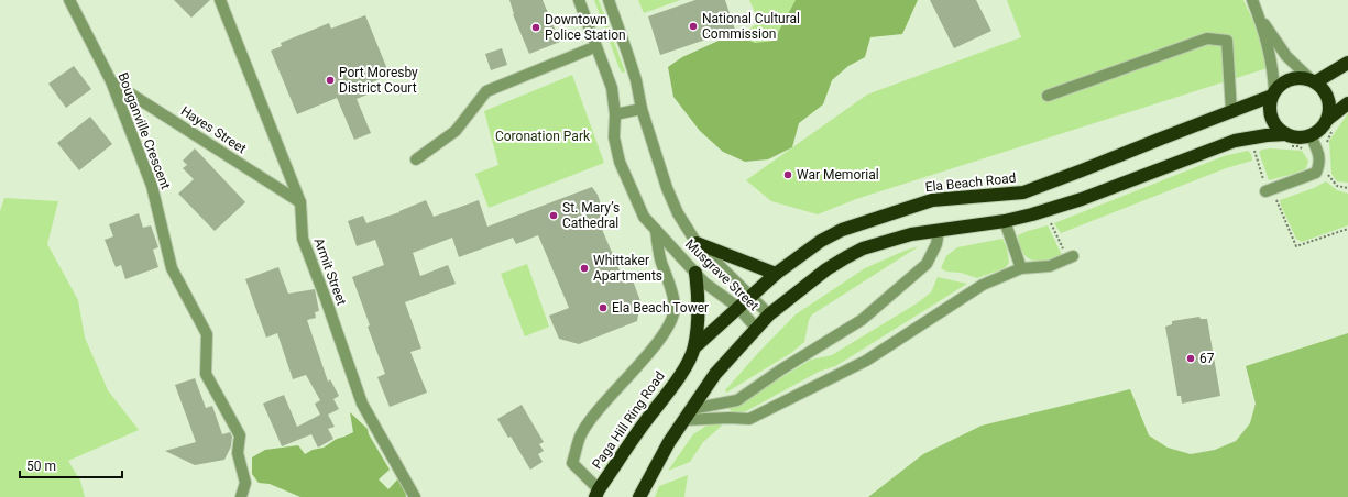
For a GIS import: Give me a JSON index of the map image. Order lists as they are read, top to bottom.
{
  "streets": {
    "highway": ["Ela Beach Road", "Paga Hill Ring Road"],
    "street": [
      "Hayes Street",
      "Bouganville Crescent",
      "Armit Street",
      "Musgrave Street"
    ]
  },
  "crossings": [
    ["Hayes Street", "Bouganville Crescent"],
    ["Hayes Street", "Armit Street"],
    ["Ela Beach Road", "Musgrave Street"]
  ],
  "parks": ["Coronation Park"],
  "places": [
    "National Cultural Commission",
    "Downtown Police Station",
    "Port Moresby District Court",
    "War Memorial",
    "St. Mary’s Cathedral",
    "Whittaker Apartments",
    "Ela Beach Tower",
    "67"
  ],
  "scale_bar": "50 m"
}
